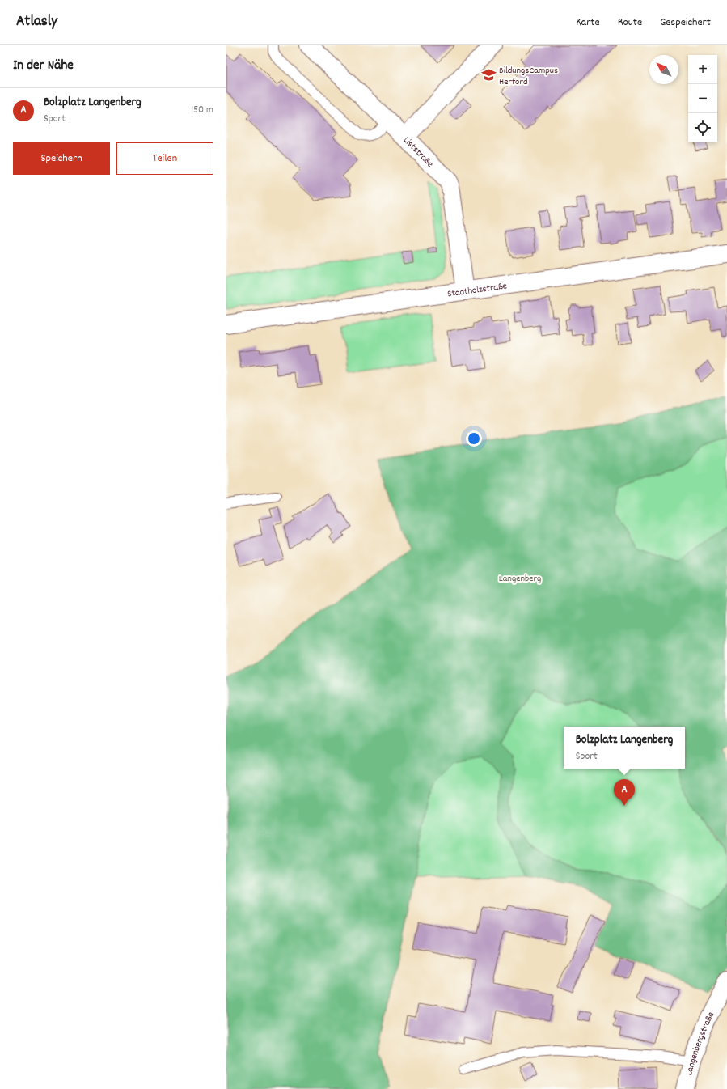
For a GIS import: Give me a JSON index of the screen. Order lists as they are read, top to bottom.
{
  "streets": {
    "street": ["Liststraße", "Stadtholzstraße", "Langenbergstraße"]
  },
  "crossings": [
    ["Liststraße", "Stadtholzstraße"]
  ],
  "parks": ["Langenberg"],
  "places": {
    "school or university": ["BildungsCampus Herford"]
  },
  "north": "top left",
  "page": {
    "header": "Atlasly",
    "nav": ["Karte", "Route", "Gespeichert"],
    "heading": "In der Nähe",
    "map_buttons": ["+", "−"],
    "list": [
      {
        "mark": "A",
        "name": "Bolzplatz Langenberg",
        "note": "Sport",
        "value": "150 m"
      }
    ],
    "buttons": ["Speichern", "Teilen"],
    "popup": ["Bolzplatz Langenberg", "Sport"],
    "pins": "A"
  }
}
